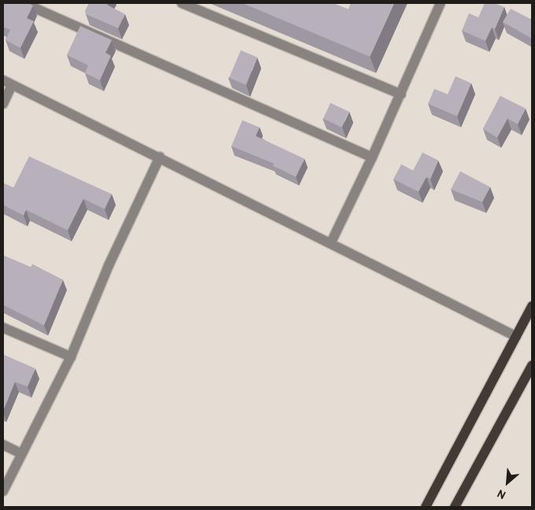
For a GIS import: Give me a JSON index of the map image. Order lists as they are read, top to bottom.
{
  "north": "bottom left"
}
